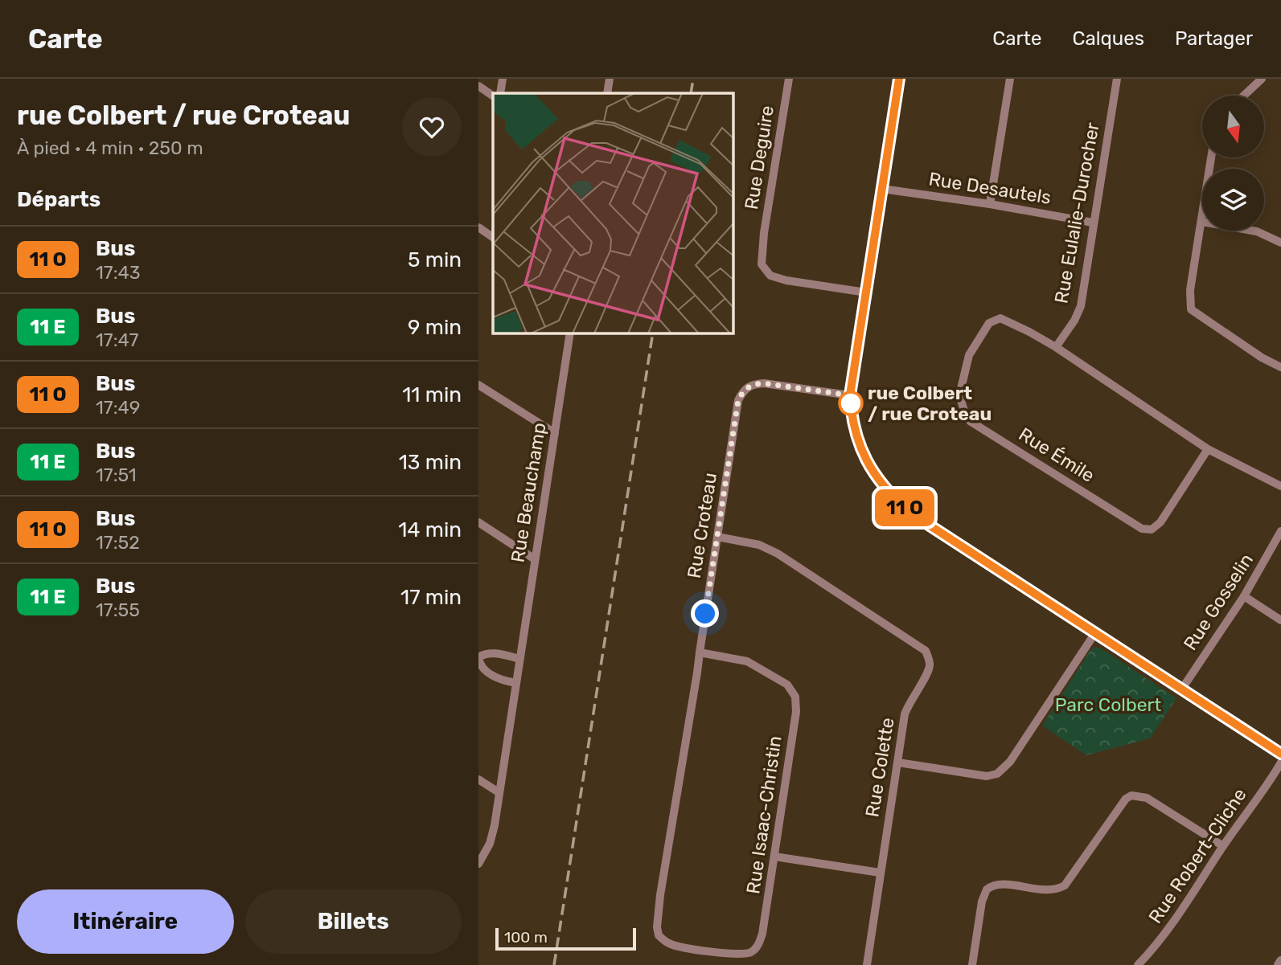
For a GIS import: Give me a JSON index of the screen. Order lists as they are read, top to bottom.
{
  "streets": {
    "street": [
      "Rue Deguire",
      "Rue Desautels",
      "Rue Eulalie-Durocher",
      "Rue Émile",
      "Rue Beauchamp",
      "Rue Croteau",
      "Rue Gosselin",
      "Rue Colette",
      "Rue Isaac-Christin",
      "Rue Robert-Cliche"
    ]
  },
  "crossings": [
    ["Rue Desautels", "Rue Eulalie-Durocher"],
    ["Rue Eulalie-Durocher", "Rue Émile"],
    ["Rue Croteau", "Rue Colette"],
    ["Rue Croteau", "Rue Isaac-Christin"]
  ],
  "parks": ["Parc Colbert"],
  "places": ["rue Colbert / rue Croteau"],
  "scale_bar": "100 m",
  "north": "bottom",
  "page": {
    "header": "Carte",
    "nav": ["Carte", "Calques", "Partager"],
    "heading": [
      ["rue Colbert / rue Croteau", "À pied · 4 min · 250 m"],
      "Départs"
    ],
    "on_map": "11 O",
    "list": [
      {
        "mark": "11 O",
        "name": "Bus",
        "note": "17:43",
        "value": "5 min"
      },
      {
        "mark": "11 E",
        "name": "Bus",
        "note": "17:47",
        "value": "9 min"
      },
      {
        "mark": "11 O",
        "name": "Bus",
        "note": "17:49",
        "value": "11 min"
      },
      {
        "mark": "11 E",
        "name": "Bus",
        "note": "17:51",
        "value": "13 min"
      },
      {
        "mark": "11 O",
        "name": "Bus",
        "note": "17:52",
        "value": "14 min"
      },
      {
        "mark": "11 E",
        "name": "Bus",
        "note": "17:55",
        "value": "17 min"
      }
    ],
    "buttons": ["Itinéraire", "Billets"],
    "scale": "100 m"
  }
}
